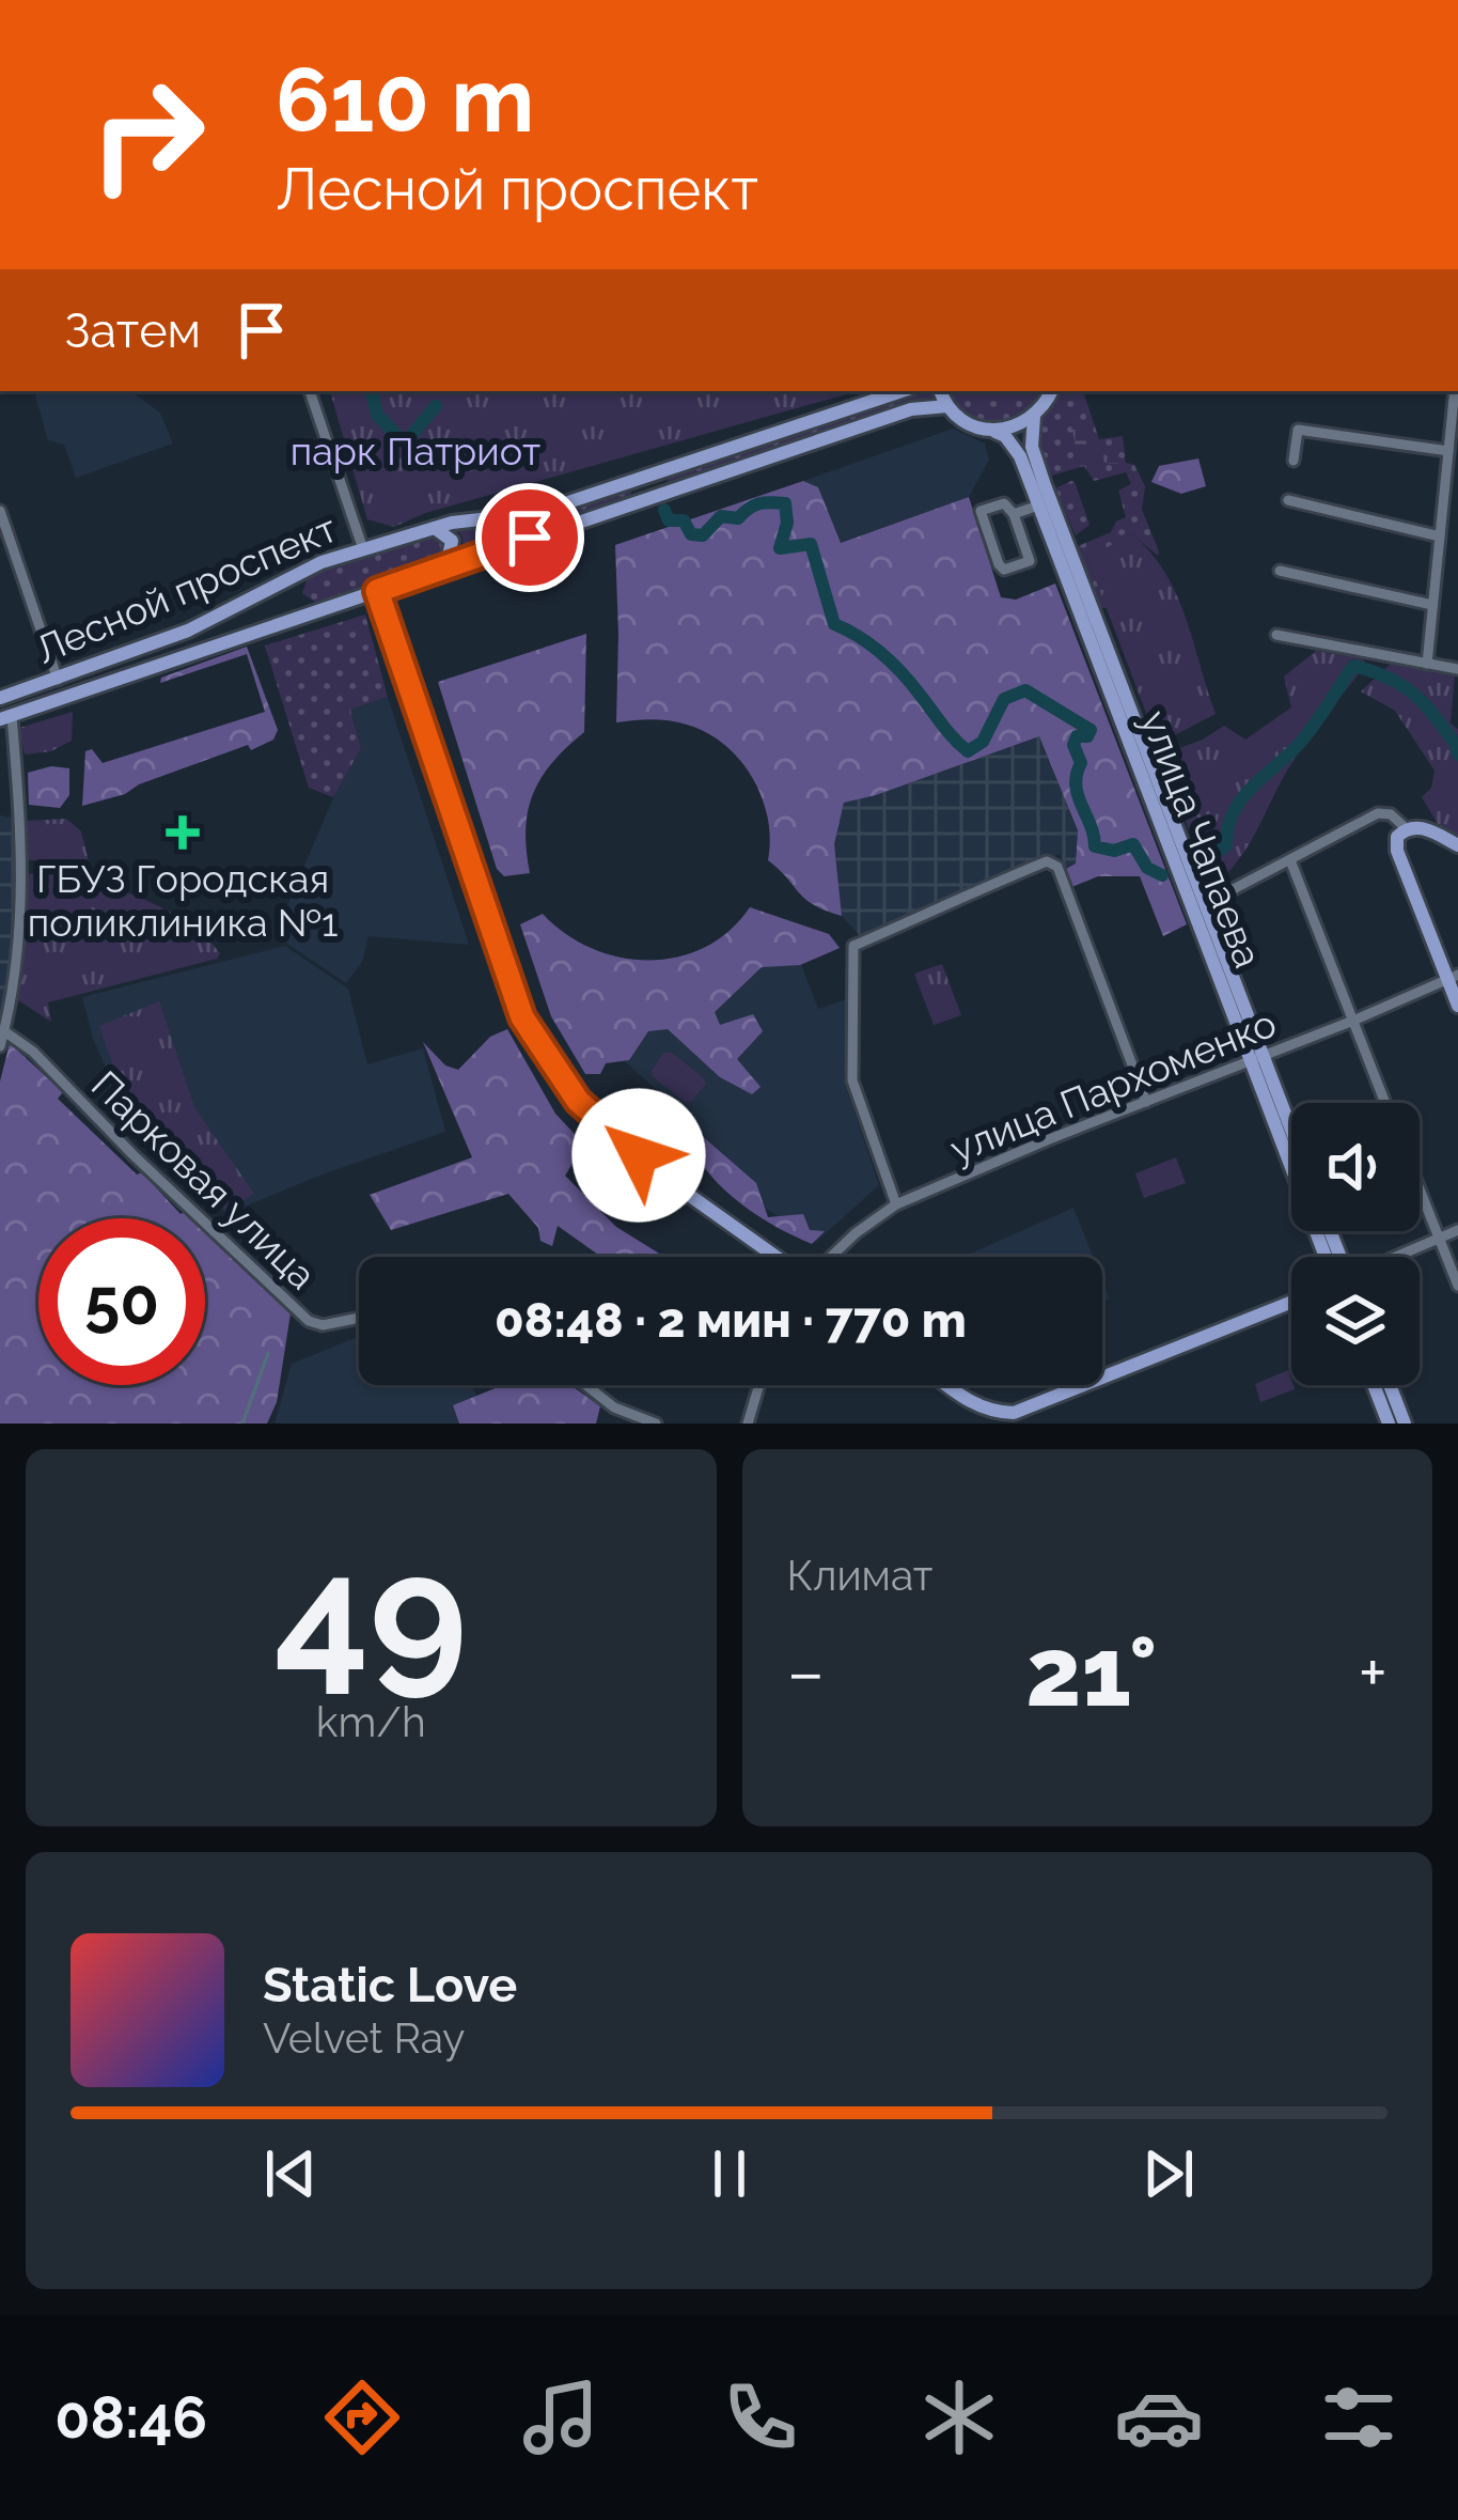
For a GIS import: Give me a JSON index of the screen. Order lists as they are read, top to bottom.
{
  "streets": {
    "main road": ["Лесной проспект", "улица Чапаева"],
    "street": ["улица Пархоменко", "Парковая улица"]
  },
  "crossings": [
    ["улица Чапаева", "улица Пархоменко"]
  ],
  "parks": ["парк Патриот"],
  "places": {
    "health": ["ГБУЗ Городская поликлиника №1"]
  },
  "page": {
    "turn": ["610 m", "Лесной проспект"],
    "then": "Затем",
    "limit": "50",
    "trip": "08:48 · 2 мин · 770 m",
    "tile": [
      ["49", "km/h"],
      "Климат"
    ],
    "heat": ["−", "21°", "+"],
    "song": ["Static Love", "Velvet Ray"],
    "tabs": "08:46"
  }
}
